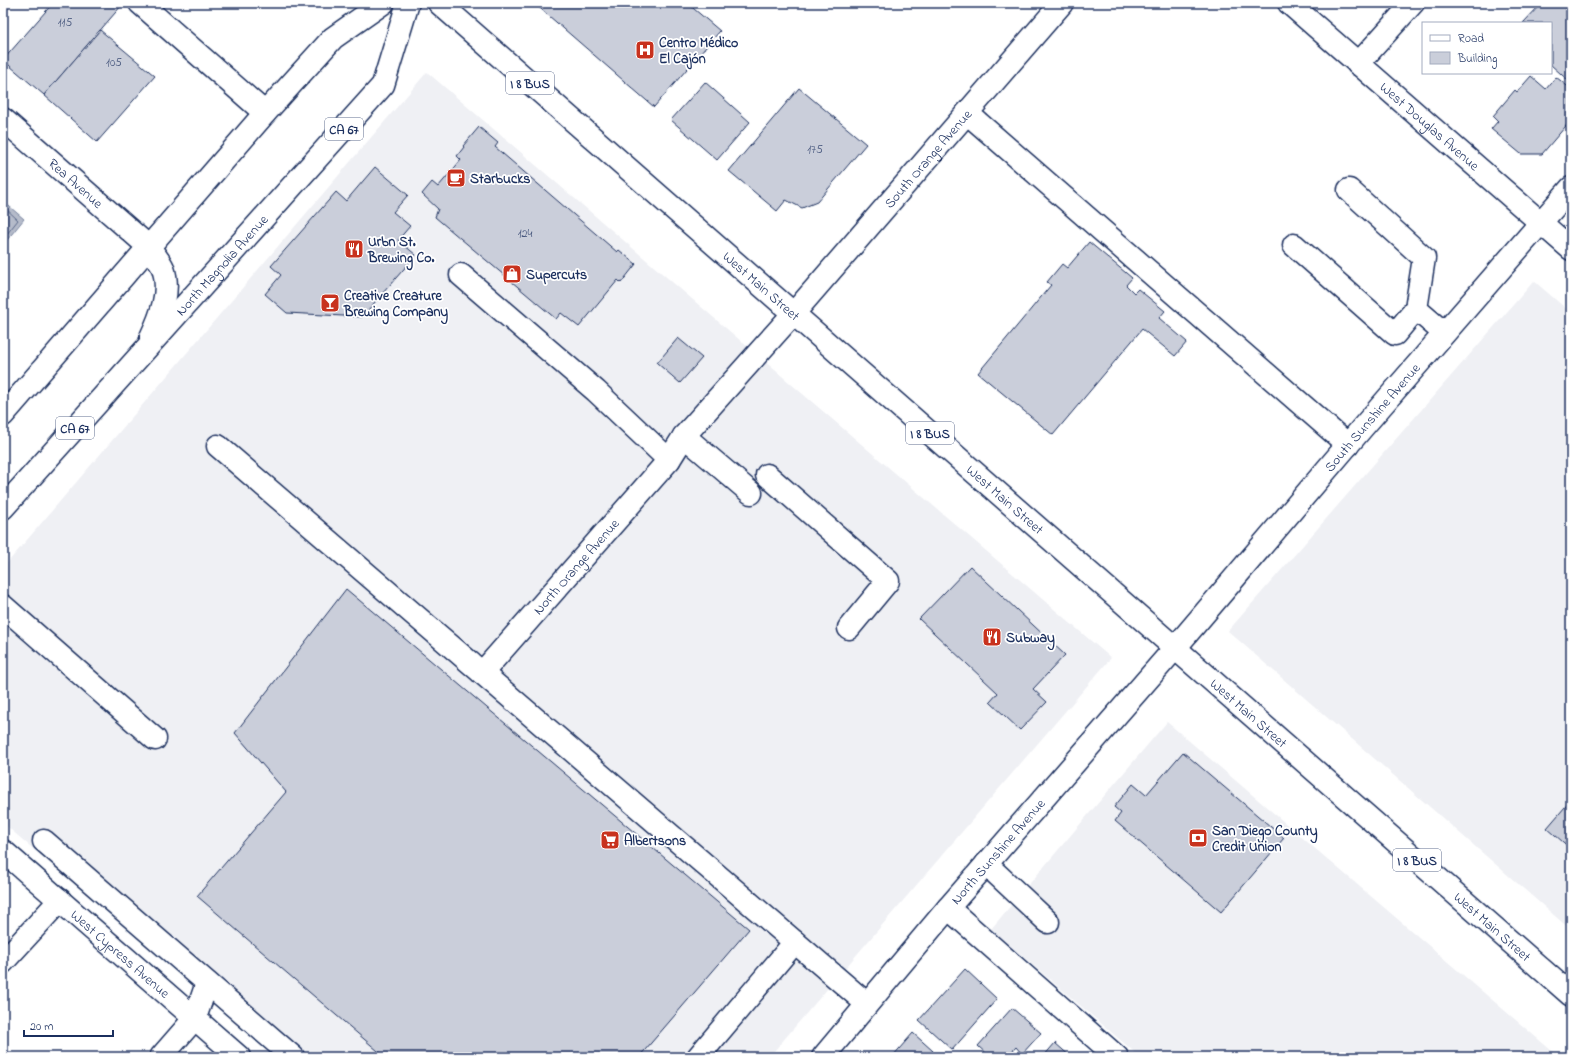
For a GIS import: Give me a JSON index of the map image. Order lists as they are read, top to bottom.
{
  "streets": {
    "street": [
      "I 8 BUS",
      "West Douglas Avenue",
      "CA 67",
      "South Orange Avenue",
      "Rea Avenue",
      "North Magnolia Avenue",
      "West Main Street",
      "South Sunshine Avenue",
      "North Orange Avenue",
      "North Sunshine Avenue",
      "West Cypress Avenue"
    ]
  },
  "crossings": [
    ["West Douglas Avenue", "South Sunshine Avenue"],
    ["South Orange Avenue", "West Main Street"],
    ["Rea Avenue", "North Magnolia Avenue"],
    ["West Main Street", "South Sunshine Avenue"],
    ["West Main Street", "North Sunshine Avenue"],
    ["South Sunshine Avenue", "North Sunshine Avenue"]
  ],
  "places": {
    "hospital": ["Centro Médico El Cajón"],
    "cafe": ["Starbucks"],
    "restaurant": ["Urbn St. Brewing Co.", "Subway"],
    "shop": ["Supercuts"],
    "bar": ["Creative Creature Brewing Company"],
    "bank": ["San Diego County Credit Union"],
    "supermarket": ["Albertsons"]
  },
  "house_numbers": [
    "115",
    "105",
    "175",
    "124"
  ],
  "legend": ["Road", "Building"],
  "scale_bar": "20 m"
}
